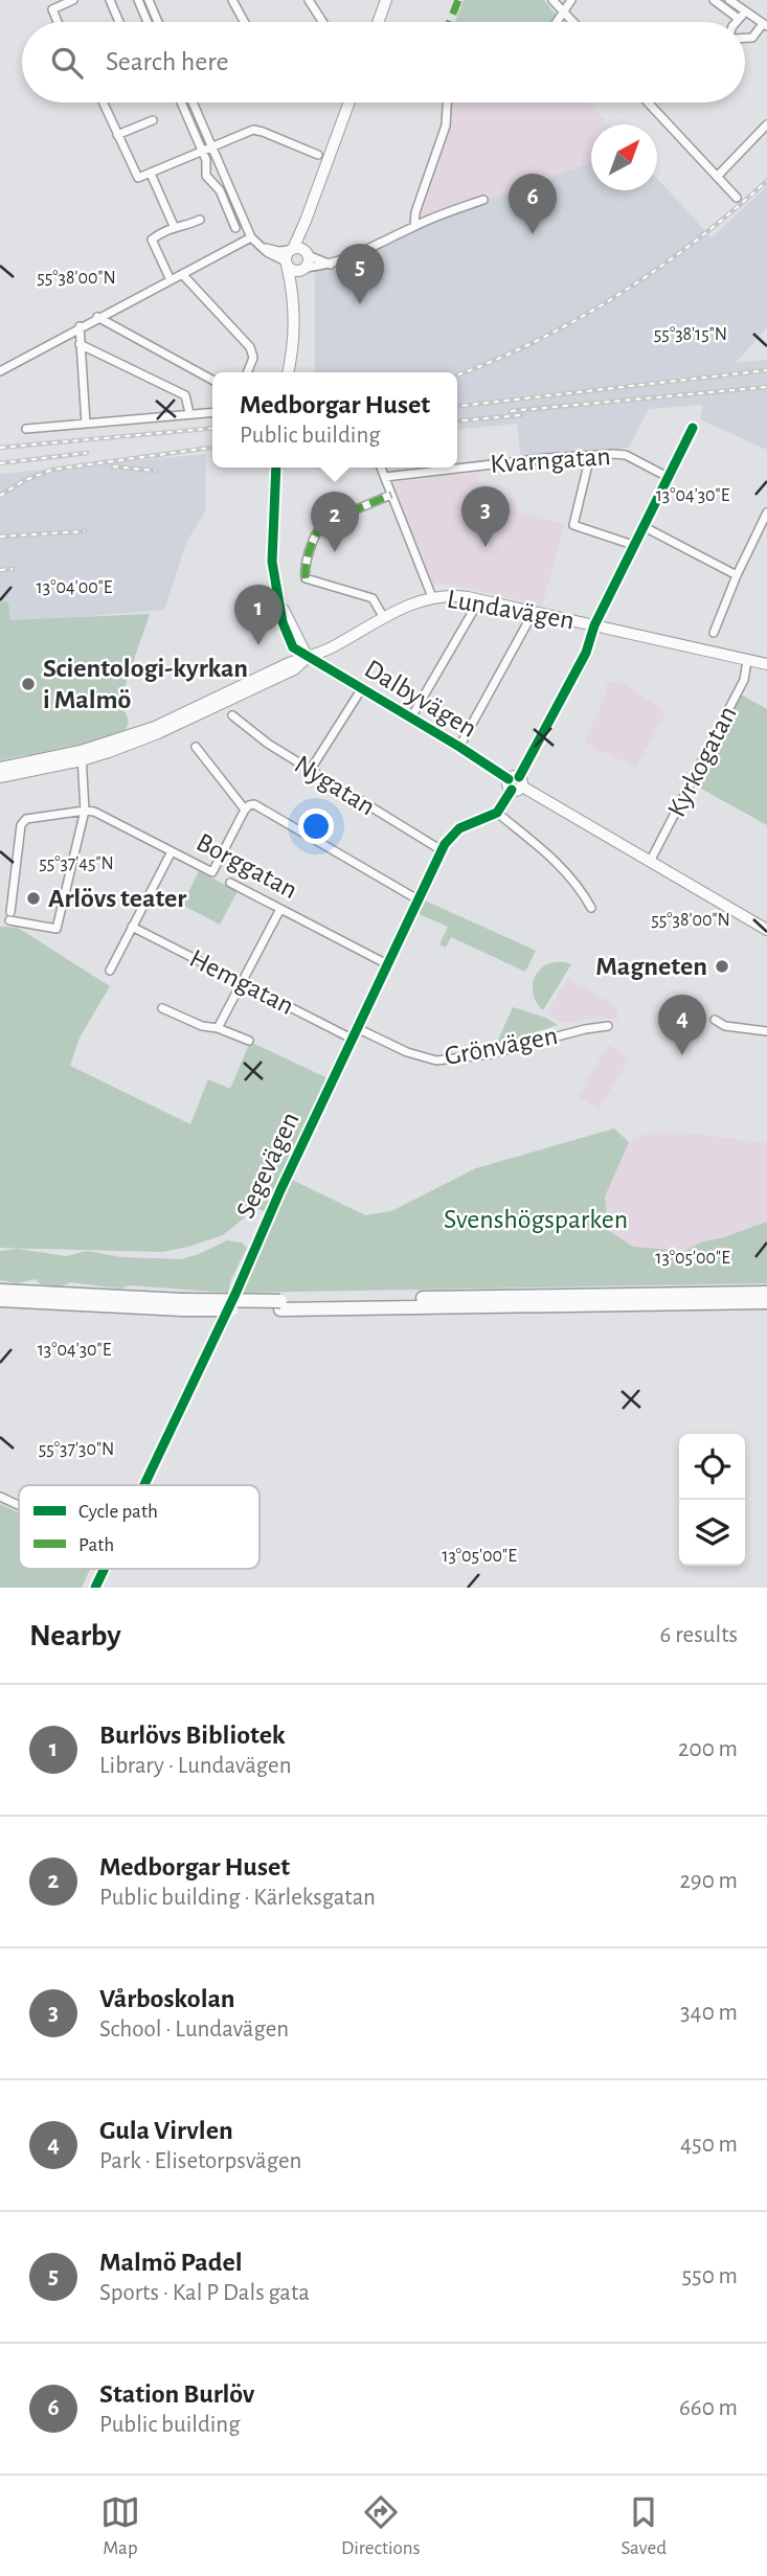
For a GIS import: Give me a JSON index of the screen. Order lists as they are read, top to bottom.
{
  "streets": {
    "street": [
      "Kvarngatan",
      "Lundavägen",
      "Dalbyvägen",
      "Kyrkogatan",
      "Nygatan",
      "Borggatan",
      "Hemgatan",
      "Grönvägen",
      "Segevägen"
    ]
  },
  "crossings": [
    ["Lundavägen", "Dalbyvägen"],
    ["Lundavägen", "Kyrkogatan"],
    ["Dalbyvägen", "Kyrkogatan"],
    ["Nygatan", "Segevägen"],
    ["Borggatan", "Segevägen"],
    ["Hemgatan", "Grönvägen"],
    ["Hemgatan", "Segevägen"],
    ["Grönvägen", "Segevägen"]
  ],
  "parks": ["Svenshögsparken"],
  "places": ["Scientologi-kyrkan i Malmö", "Arlövs teater", "Magneten"],
  "legend": ["Cycle path", "Path"],
  "north": "top right",
  "page": {
    "search": "Search here",
    "pins": [
      "6",
      "5",
      "3",
      "2",
      "1",
      "4"
    ],
    "popup": ["Medborgar Huset", "Public building"],
    "heading": ["Nearby", "6 results"],
    "list": [
      {
        "mark": "1",
        "name": "Burlövs Bibliotek",
        "note": "Library · Lundavägen",
        "value": "200 m"
      },
      {
        "mark": "2",
        "name": "Medborgar Huset",
        "note": "Public building · Kärleksgatan",
        "value": "290 m"
      },
      {
        "mark": "3",
        "name": "Vårboskolan",
        "note": "School · Lundavägen",
        "value": "340 m"
      },
      {
        "mark": "4",
        "name": "Gula Virvlen",
        "note": "Park · Elisetorpsvägen",
        "value": "450 m"
      },
      {
        "mark": "5",
        "name": "Malmö Padel",
        "note": "Sports · Kal P Dals gata",
        "value": "550 m"
      },
      {
        "mark": "6",
        "name": "Station Burlöv",
        "note": "Public building",
        "value": "660 m"
      }
    ],
    "nav": ["Map", "Directions", "Saved"]
  },
  "coordinates": [
    "55°38'00\"N",
    "55°38'15\"N",
    "13°04'30\"E",
    "13°04'00\"E",
    "55°37'45\"N",
    "13°05'00\"E",
    "55°37'30\"N"
  ]
}
